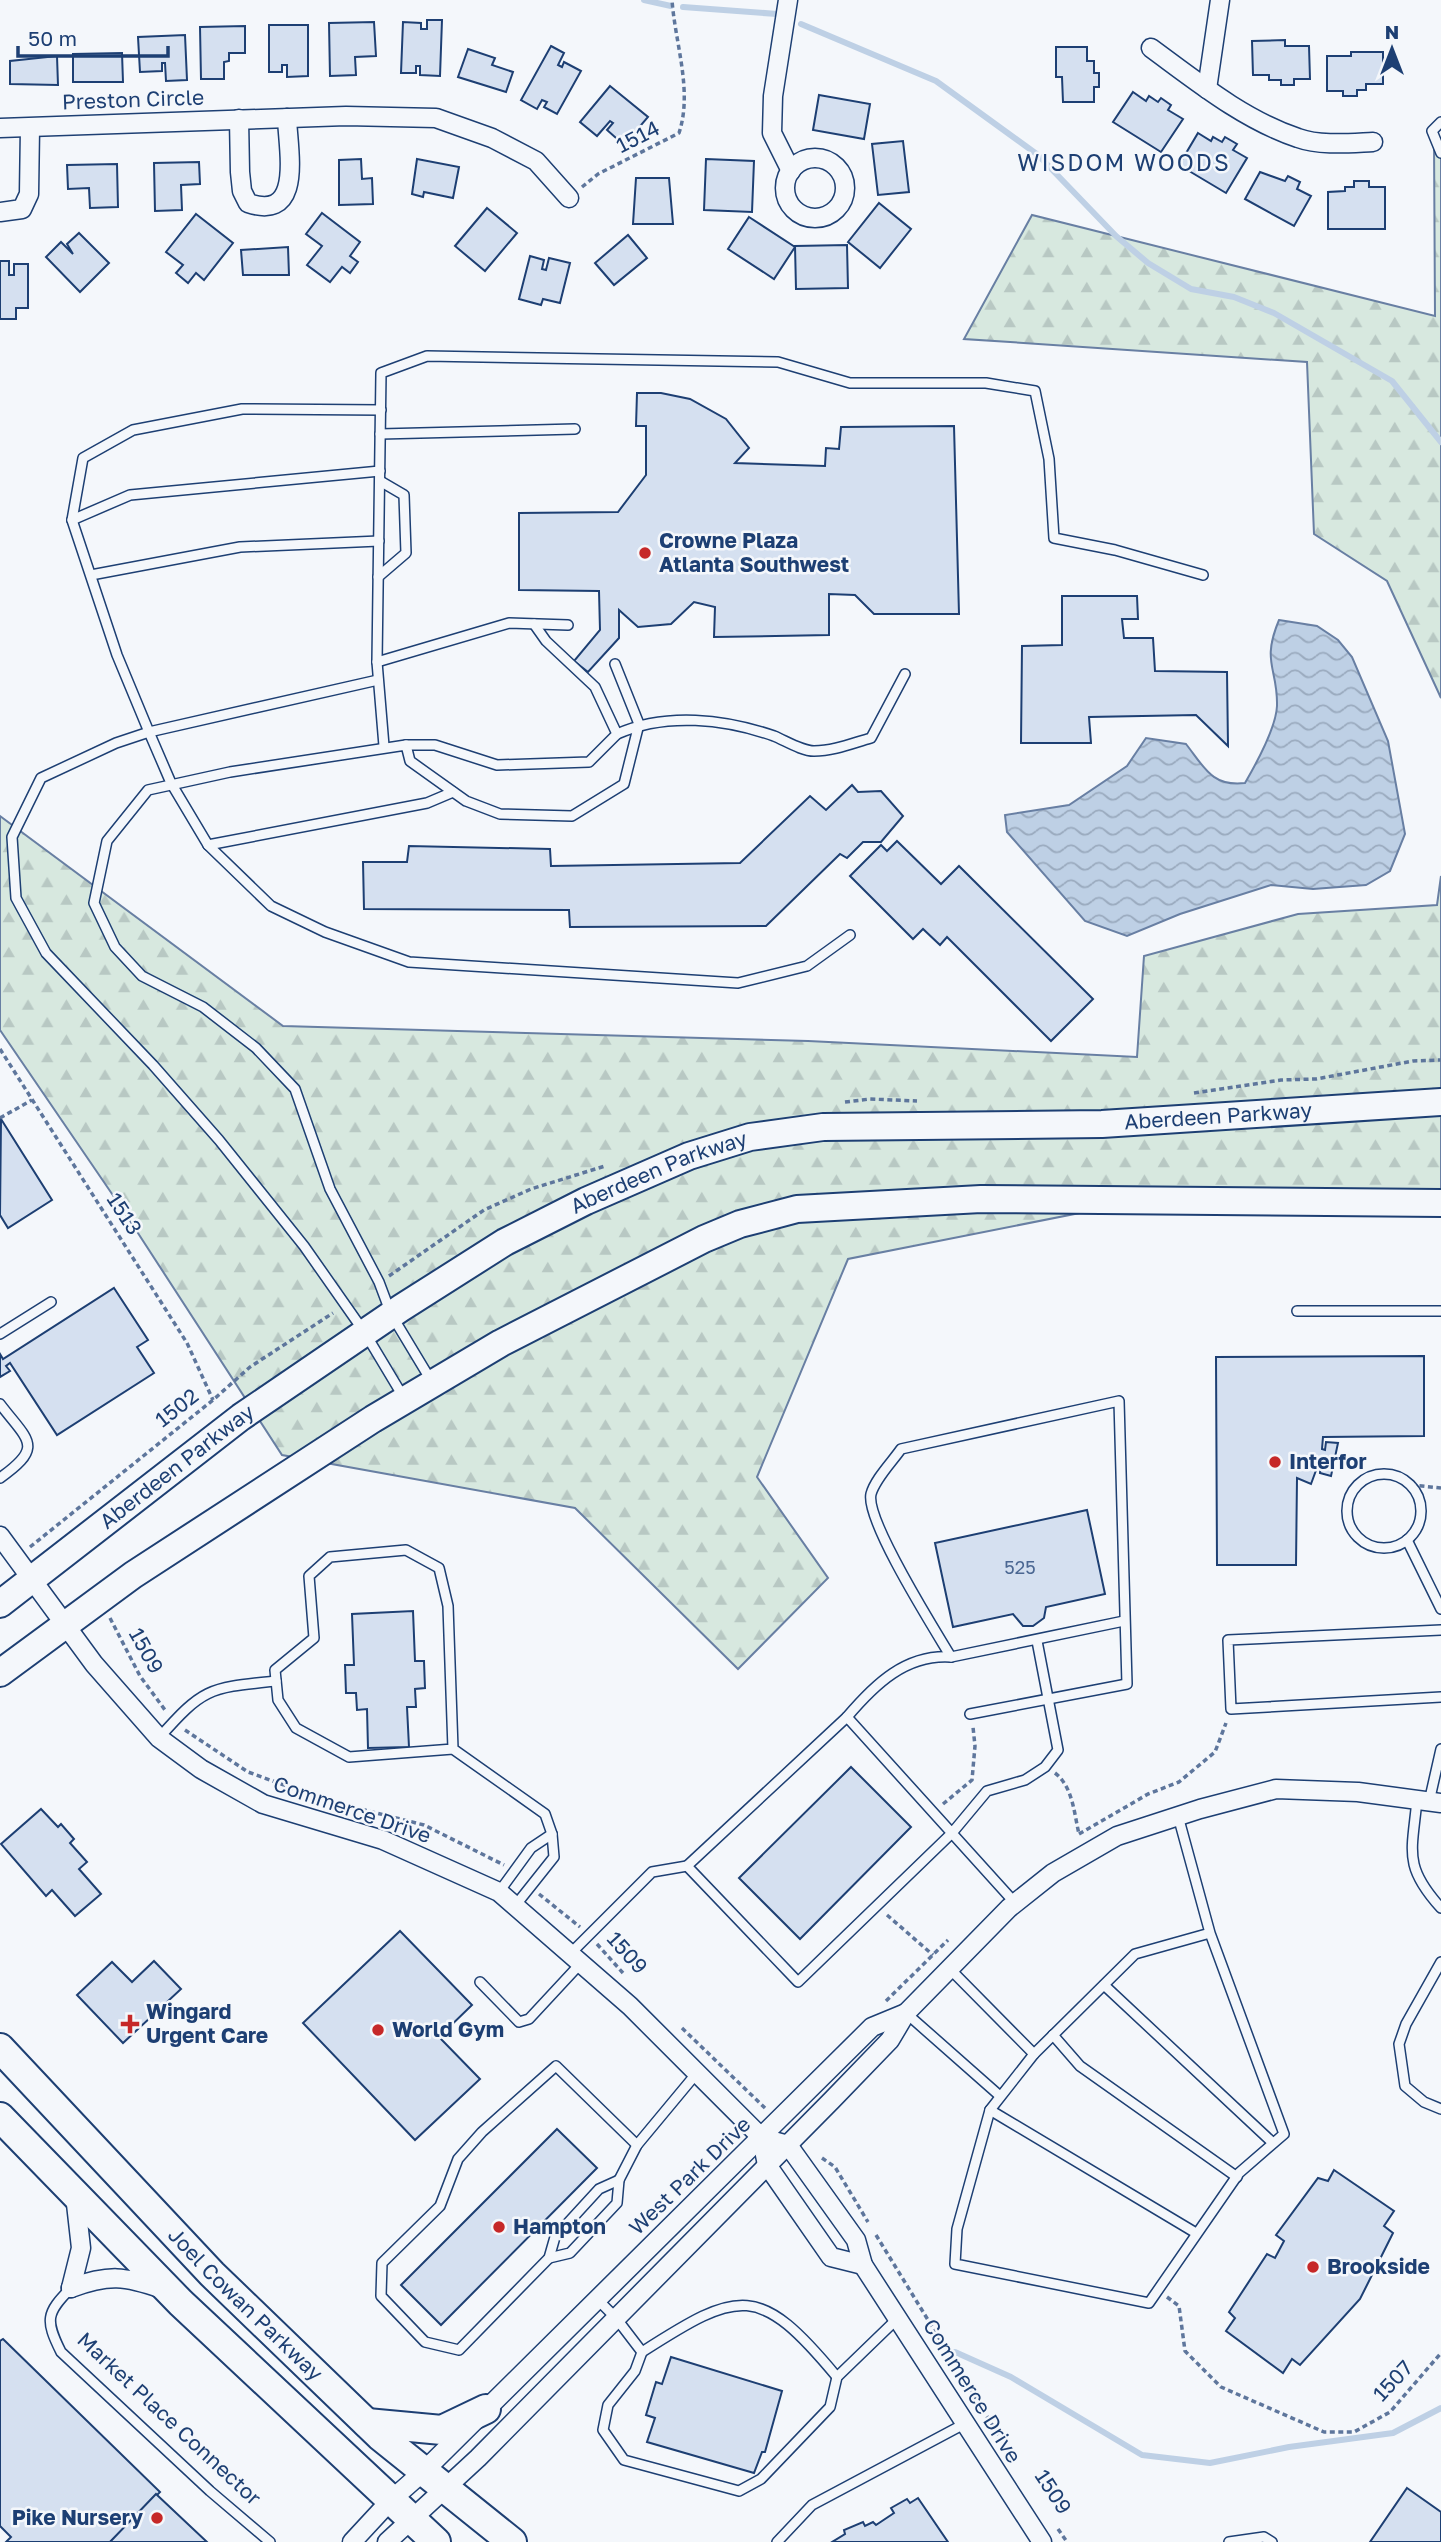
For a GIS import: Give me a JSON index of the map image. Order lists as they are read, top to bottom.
{
  "streets": {
    "main road": ["Joel Cowan Parkway"],
    "street": [
      "Preston Circle",
      "Aberdeen Parkway",
      "Commerce Drive",
      "West Park Drive",
      "Market Place Connector"
    ],
    "path": [
      "1514",
      "1513",
      "1502",
      "1509",
      "1507"
    ]
  },
  "crossings": [
    ["Preston Circle", "1514"],
    ["Aberdeen Parkway", "1502"],
    ["Aberdeen Parkway", "Commerce Drive"],
    ["1513", "1502"],
    ["1502", "Commerce Drive"],
    ["Commerce Drive", "West Park Drive"],
    ["West Park Drive", "Joel Cowan Parkway"],
    ["Joel Cowan Parkway", "Market Place Connector"]
  ],
  "districts": ["WISDOM WOODS"],
  "places": {
    "other": [
      "Crowne Plaza Atlanta Southwest",
      "Interfor",
      "World Gym",
      "Hampton",
      "Brookside",
      "Pike Nursery"
    ],
    "health": ["Wingard Urgent Care"]
  },
  "house_numbers": ["525"],
  "scale_bar": "50 m",
  "north": "top"
}
